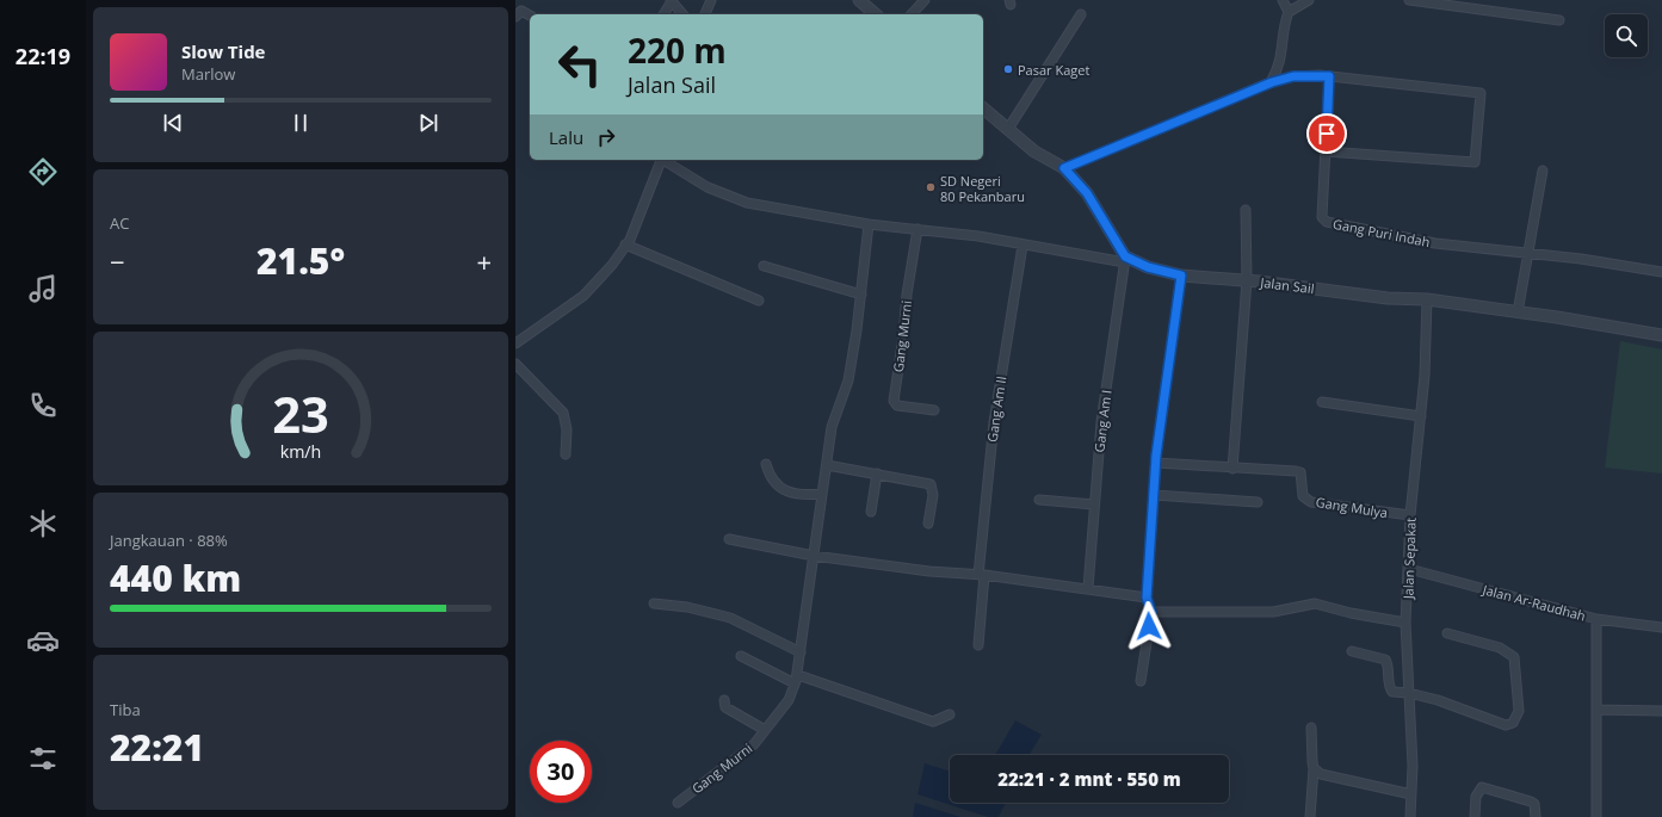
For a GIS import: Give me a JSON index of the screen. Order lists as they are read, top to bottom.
{
  "streets": {
    "street": [
      "Gang Puri Indah",
      "Jalan Sail",
      "Gang Murni",
      "Gang Am II",
      "Gang Am I",
      "Gang Mulya",
      "Jalan Sepakat",
      "Jalan Ar-Raudhah"
    ]
  },
  "crossings": [
    ["Jalan Sail", "Gang Am I"],
    ["Jalan Sail", "Jalan Sepakat"],
    ["Gang Mulya", "Jalan Sepakat"],
    ["Jalan Sepakat", "Jalan Ar-Raudhah"]
  ],
  "places": ["Pasar Kaget", "SD Negeri 80 Pekanbaru"],
  "page": {
    "tabs": "22:19",
    "turn": ["220 m", "Jalan Sail"],
    "song": ["Slow Tide", "Marlow"],
    "then": "Lalu",
    "tile": [
      "AC",
      ["Jangkauan · 88%", "440 km"],
      ["Tiba", "22:21"]
    ],
    "heat": ["−", "21.5°", "+"],
    "limit": "30",
    "trip": "22:21 · 2 mnt · 550 m",
    "gauge": ["23", "km/h"]
  }
}
